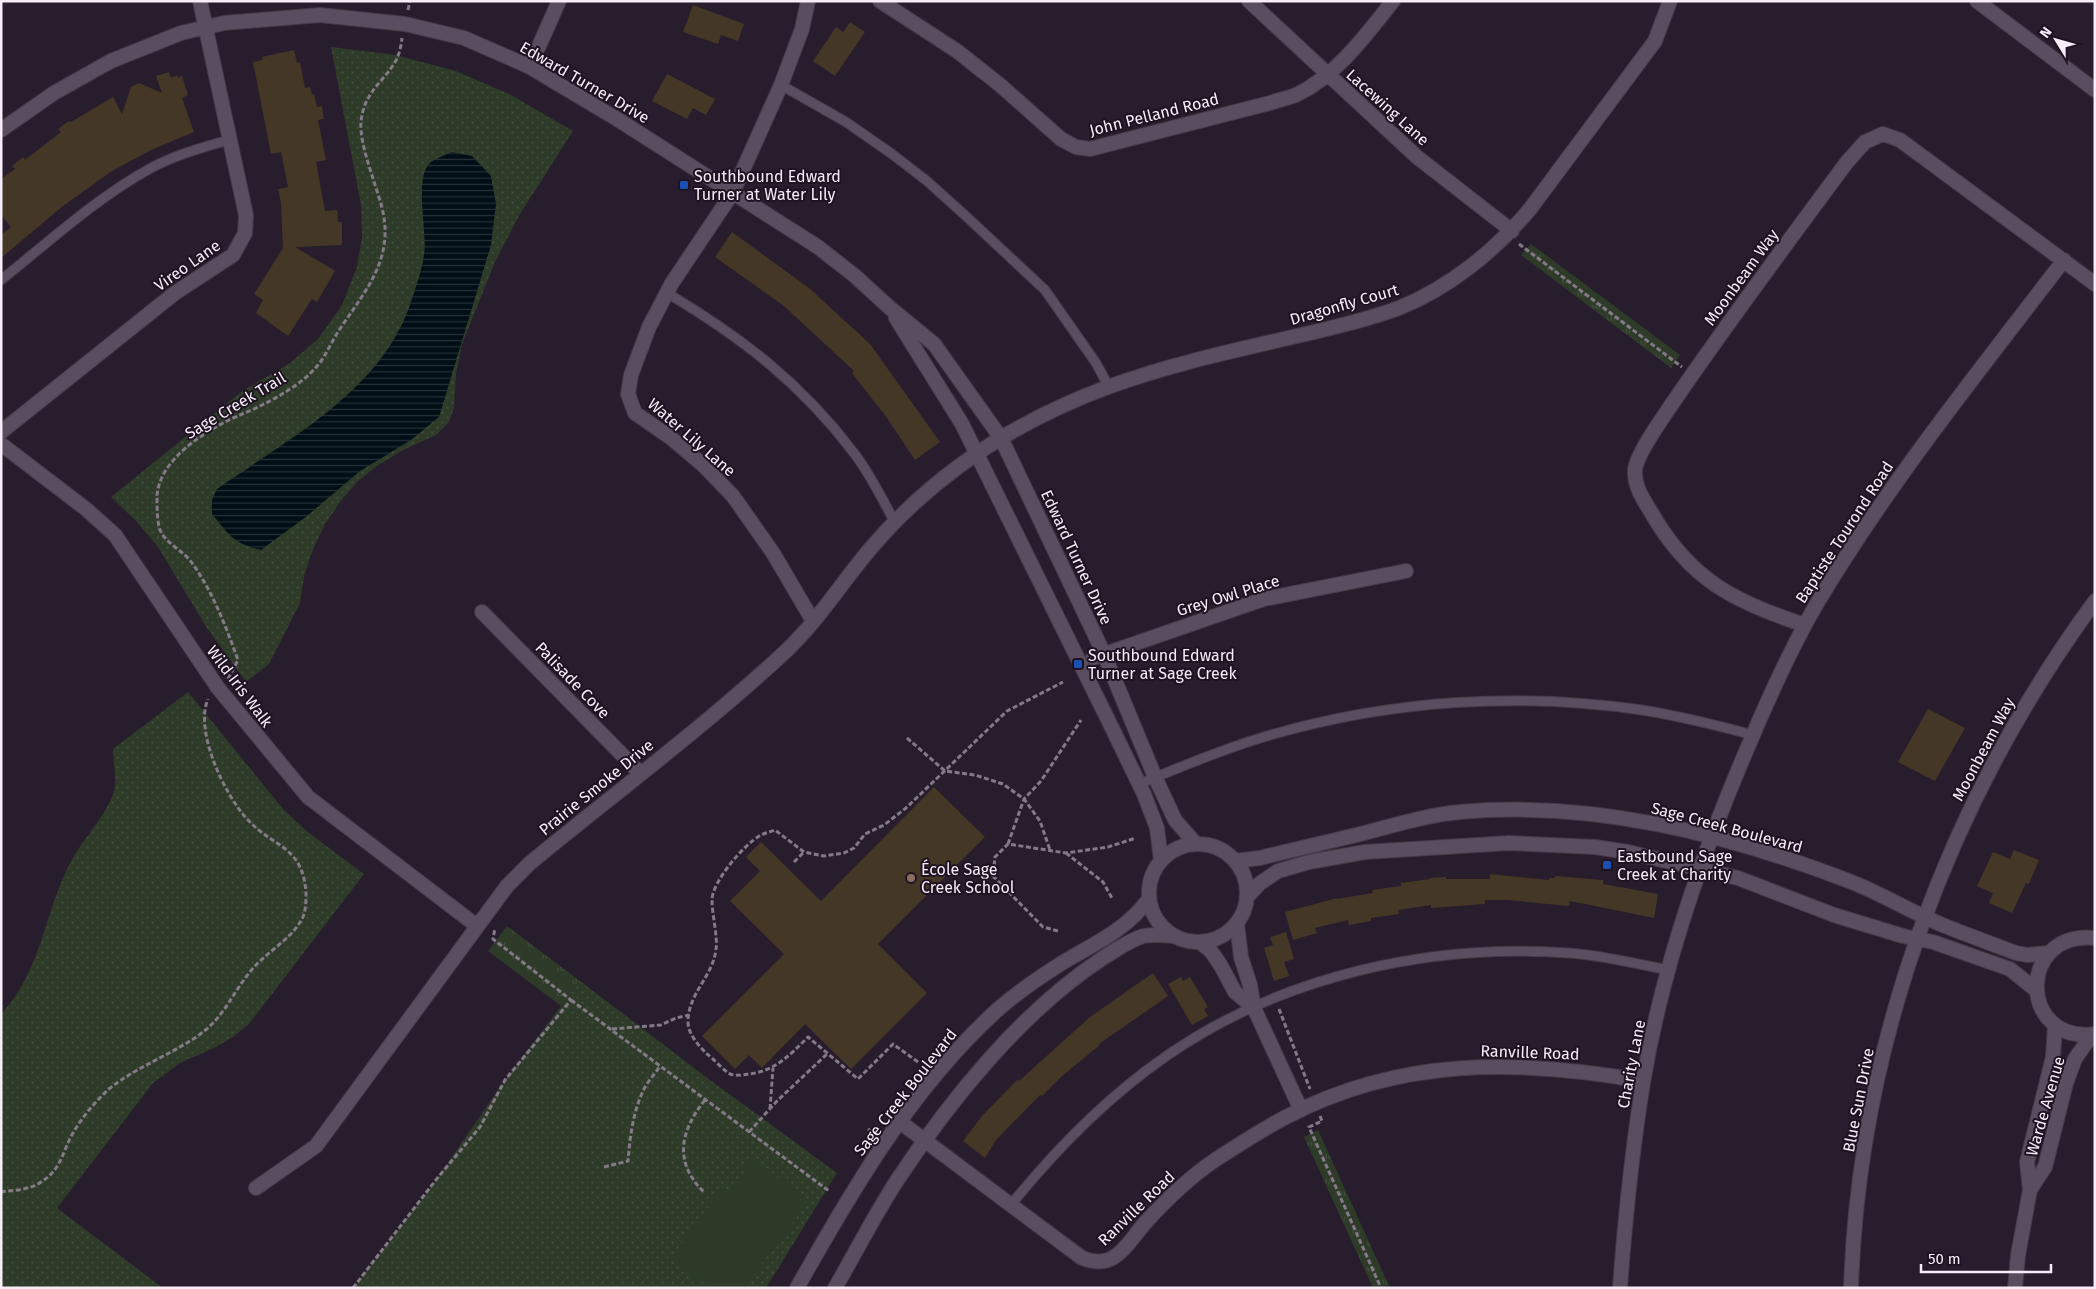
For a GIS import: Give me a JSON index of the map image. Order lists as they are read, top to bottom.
{
  "streets": {
    "street": [
      "Edward Turner Drive",
      "Lacewing Lane",
      "John Pelland Road",
      "Vireo Lane",
      "Moonbeam Way",
      "Dragonfly Court",
      "Water Lily Lane",
      "Baptiste Tourond Road",
      "Grey Owl Place",
      "Palisade Cove",
      "Wild Iris Walk",
      "Prairie Smoke Drive",
      "Sage Creek Boulevard",
      "Ranville Road",
      "Charity Lane",
      "Blue Sun Drive",
      "Warde Avenue"
    ],
    "path": ["Sage Creek Trail"]
  },
  "crossings": [
    ["Edward Turner Drive", "Vireo Lane"],
    ["Edward Turner Drive", "Dragonfly Court"],
    ["Edward Turner Drive", "Sage Creek Trail"],
    ["Edward Turner Drive", "Water Lily Lane"],
    ["Edward Turner Drive", "Grey Owl Place"],
    ["Edward Turner Drive", "Prairie Smoke Drive"],
    ["Edward Turner Drive", "Sage Creek Boulevard"],
    ["Lacewing Lane", "John Pelland Road"],
    ["Lacewing Lane", "Dragonfly Court"],
    ["Moonbeam Way", "Baptiste Tourond Road"],
    ["Moonbeam Way", "Sage Creek Boulevard"],
    ["Moonbeam Way", "Blue Sun Drive"],
    ["Dragonfly Court", "Prairie Smoke Drive"],
    ["Sage Creek Trail", "Wild Iris Walk"],
    ["Water Lily Lane", "Prairie Smoke Drive"],
    ["Baptiste Tourond Road", "Sage Creek Boulevard"],
    ["Baptiste Tourond Road", "Charity Lane"],
    ["Palisade Cove", "Prairie Smoke Drive"],
    ["Wild Iris Walk", "Prairie Smoke Drive"],
    ["Sage Creek Boulevard", "Ranville Road"],
    ["Sage Creek Boulevard", "Blue Sun Drive"],
    ["Ranville Road", "Charity Lane"]
  ],
  "places": {
    "transit": ["Southbound Edward Turner at Water Lily", "Southbound Edward Turner at Sage Creek", "Eastbound Sage Creek at Charity"],
    "other": ["École Sage Creek School"]
  },
  "scale_bar": "50 m",
  "north": "top left"
}
